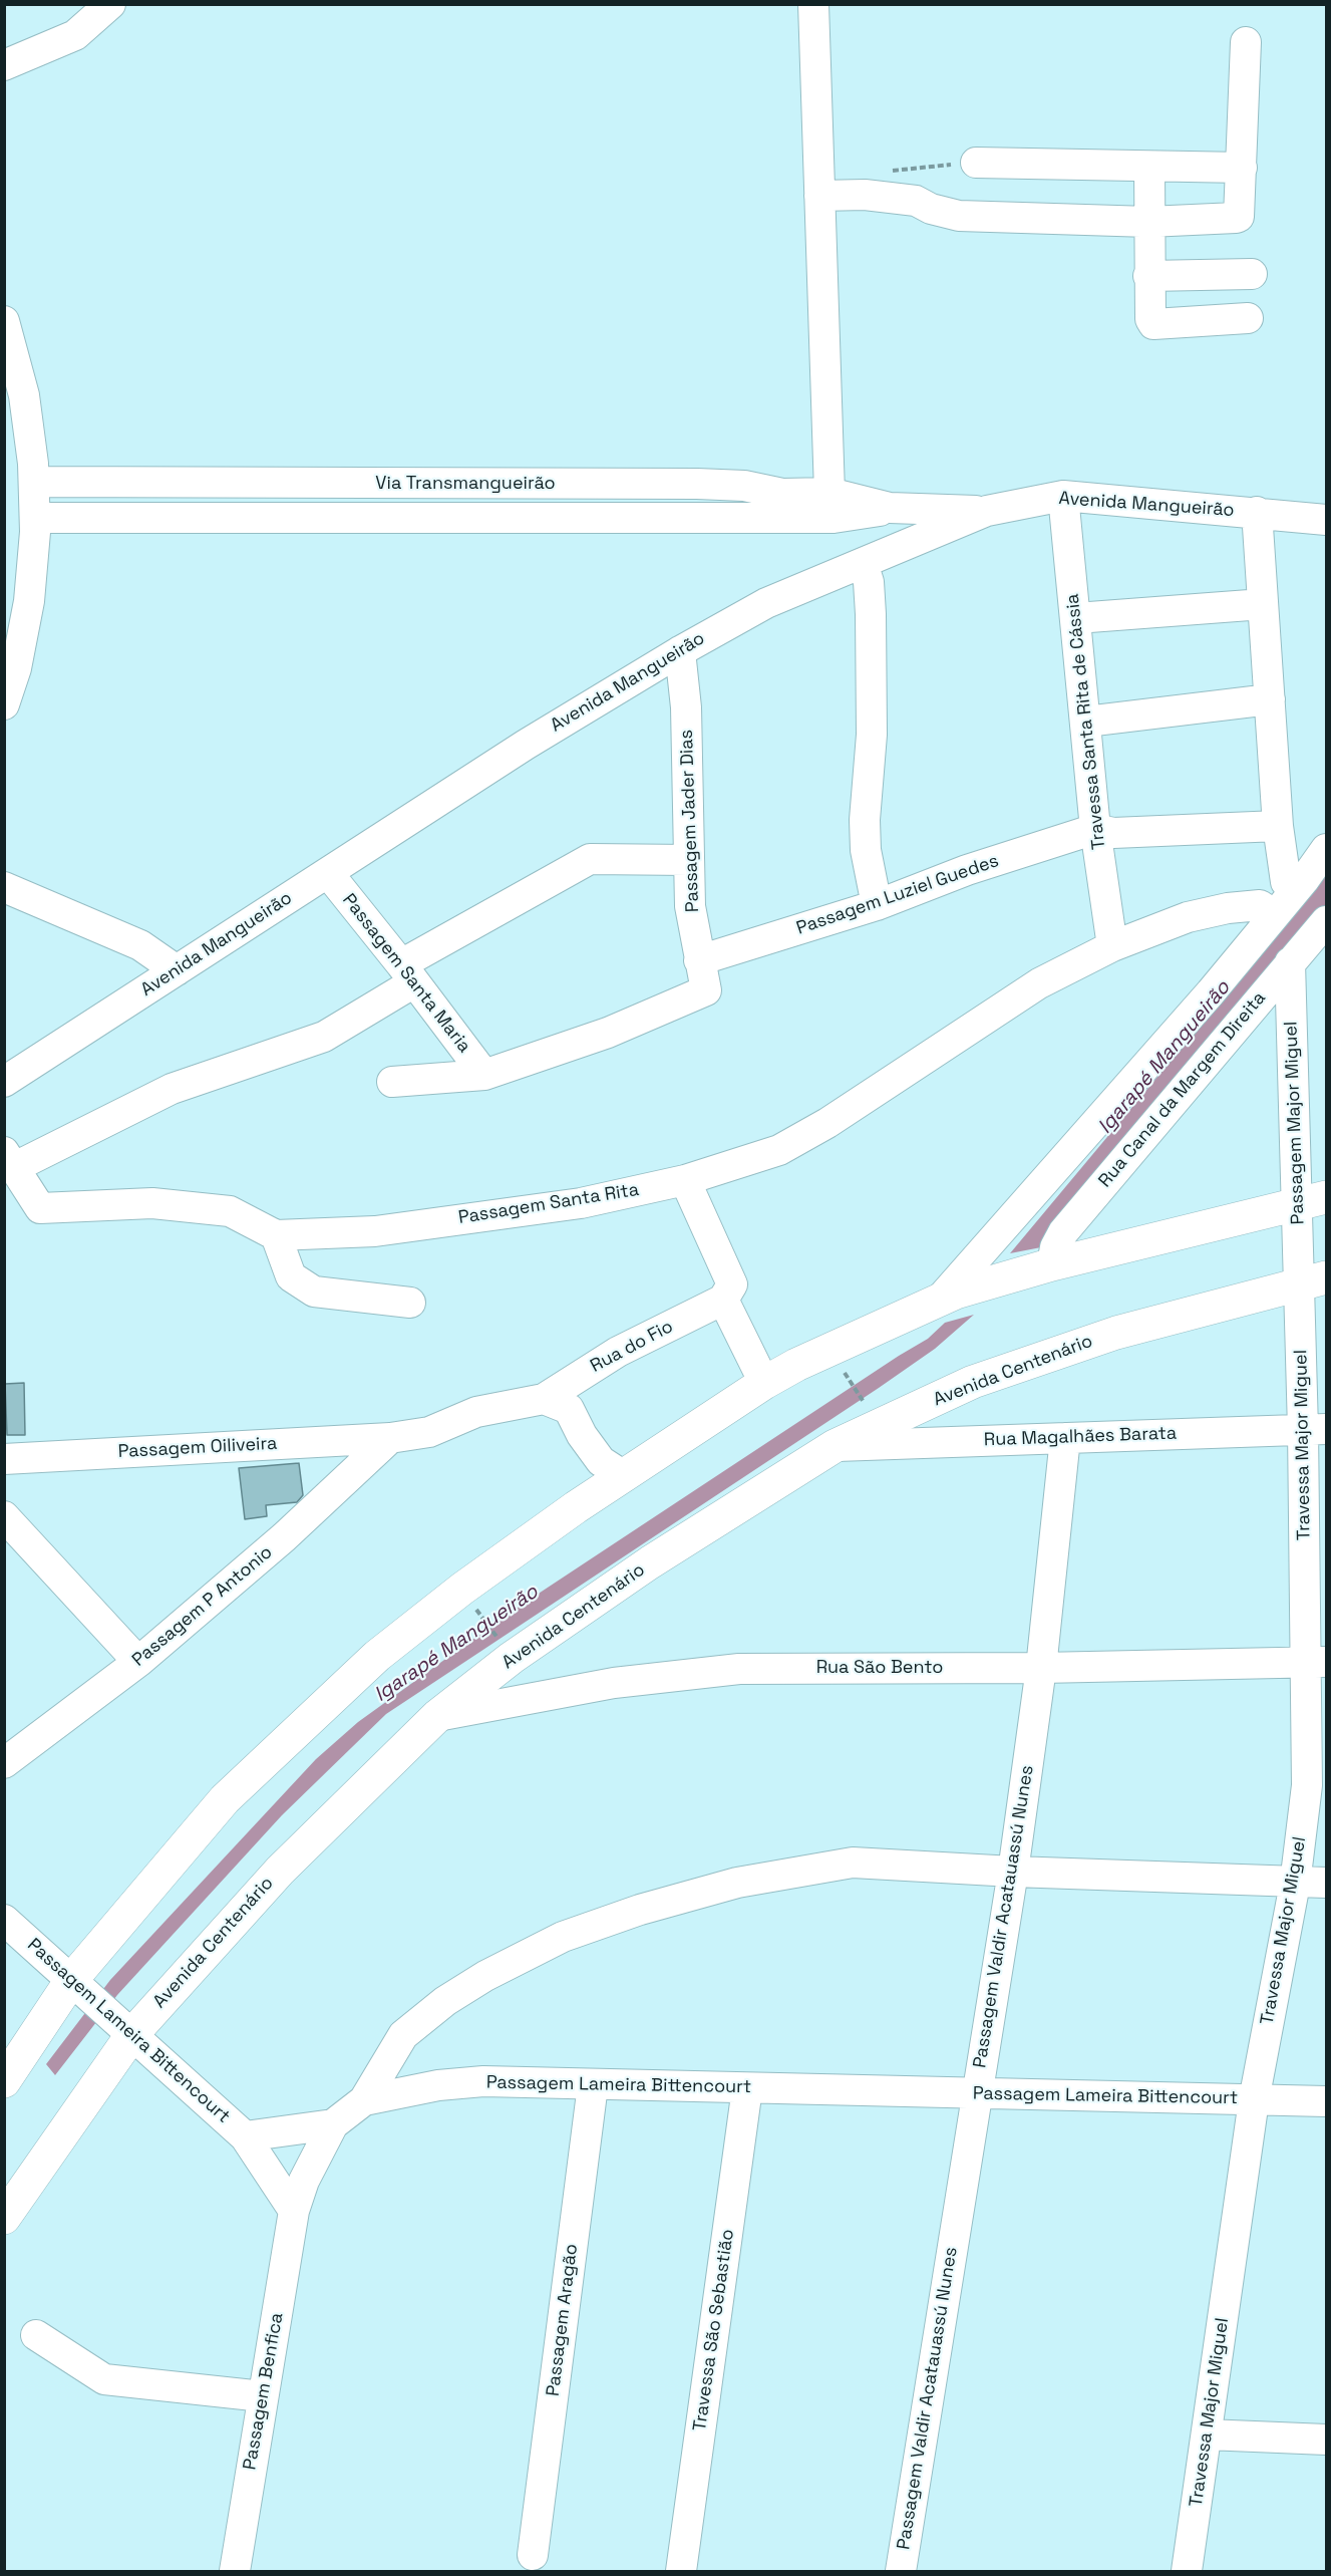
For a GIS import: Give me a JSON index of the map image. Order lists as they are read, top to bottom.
{
  "streets": {
    "main road": ["Avenida Centenário"],
    "street": [
      "Via Transmangueirão",
      "Avenida Mangueirão",
      "Travessa Santa Rita de Cássia",
      "Passagem Jader Dias",
      "Passagem Luziel Guedes",
      "Passagem Santa Maria",
      "Rua Canal da Margem Direita",
      "Passagem Major Miguel",
      "Passagem Santa Rita",
      "Rua do Fio",
      "Rua Magalhães Barata",
      "Travessa Major Miguel",
      "Passagem Oiliveira",
      "Passagem P Antonio",
      "Rua São Bento",
      "Passagem Valdir Acatauassú Nunes",
      "Passagem Lameira Bittencourt",
      "Passagem Aragão",
      "Travessa São Sebastião",
      "Passagem Benfica"
    ]
  },
  "crossings": [
    ["Via Transmangueirão", "Avenida Mangueirão"],
    ["Avenida Mangueirão", "Travessa Santa Rita de Cássia"],
    ["Avenida Mangueirão", "Passagem Jader Dias"],
    ["Avenida Mangueirão", "Passagem Santa Maria"],
    ["Travessa Santa Rita de Cássia", "Passagem Luziel Guedes"],
    ["Travessa Santa Rita de Cássia", "Passagem Santa Rita"],
    ["Passagem Jader Dias", "Passagem Luziel Guedes"],
    ["Passagem Jader Dias", "Passagem Santa Maria"],
    ["Rua Canal da Margem Direita", "Passagem Major Miguel"],
    ["Passagem Major Miguel", "Avenida Centenário"],
    ["Passagem Major Miguel", "Travessa Major Miguel"],
    ["Rua do Fio", "Passagem Oiliveira"],
    ["Avenida Centenário", "Rua Magalhães Barata"],
    ["Avenida Centenário", "Travessa Major Miguel"],
    ["Avenida Centenário", "Rua São Bento"],
    ["Avenida Centenário", "Passagem Lameira Bittencourt"],
    ["Rua Magalhães Barata", "Travessa Major Miguel"],
    ["Rua Magalhães Barata", "Passagem Valdir Acatauassú Nunes"],
    ["Travessa Major Miguel", "Rua São Bento"],
    ["Travessa Major Miguel", "Passagem Lameira Bittencourt"],
    ["Passagem Oiliveira", "Passagem P Antonio"],
    ["Rua São Bento", "Passagem Valdir Acatauassú Nunes"],
    ["Passagem Valdir Acatauassú Nunes", "Passagem Lameira Bittencourt"],
    ["Passagem Lameira Bittencourt", "Passagem Aragão"],
    ["Passagem Lameira Bittencourt", "Travessa São Sebastião"],
    ["Passagem Lameira Bittencourt", "Passagem Benfica"]
  ],
  "water": ["Igarapé Mangueirão"]
}
